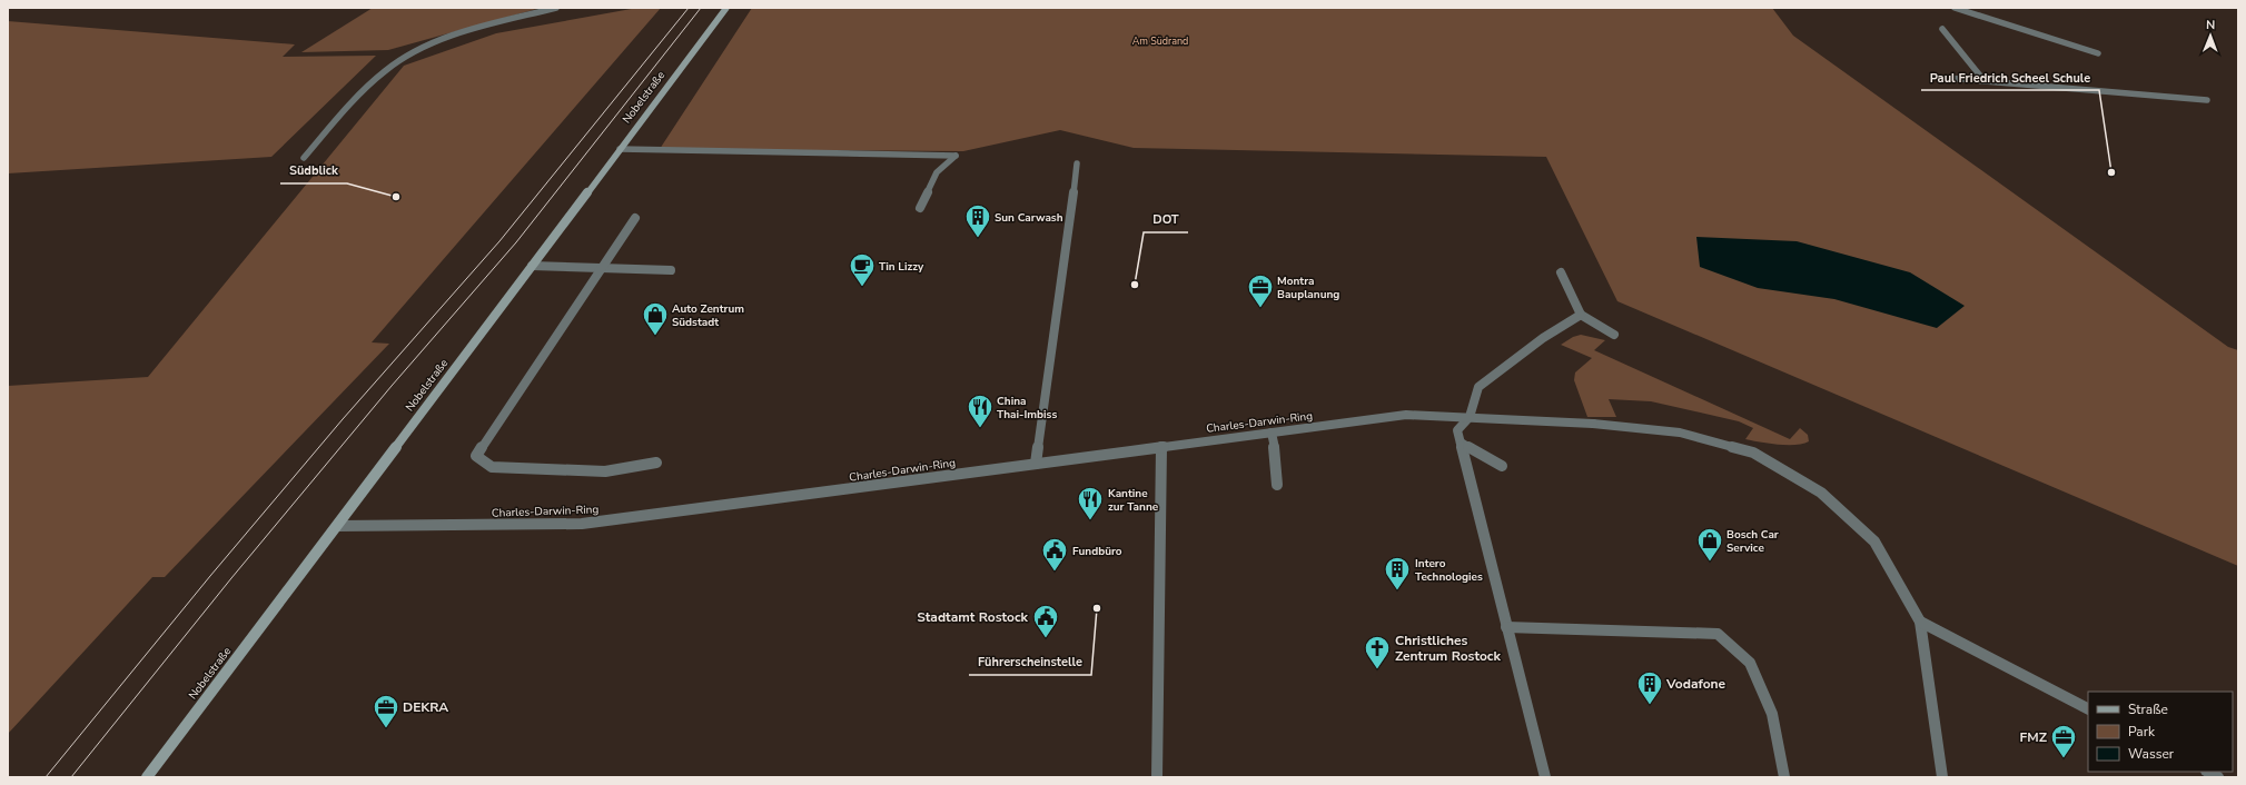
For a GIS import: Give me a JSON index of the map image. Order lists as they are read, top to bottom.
{
  "streets": {
    "main road": ["Nobelstraße"],
    "street": ["Charles-Darwin-Ring"]
  },
  "crossings": [
    ["Nobelstraße", "Charles-Darwin-Ring"]
  ],
  "parks": ["Am Südrand"],
  "places": {
    "other": [
      "Paul Friedrich Scheel Schule",
      "Südblick",
      "DOT",
      "Führerscheinstelle"
    ],
    "building": ["Sun Carwash", "Intero Technologies", "Vodafone"],
    "cafe": ["Tin Lizzy"],
    "office": ["Montra Bauplanung", "DEKRA", "FMZ"],
    "shop": ["Auto Zentrum Südstadt", "Bosch Car Service"],
    "restaurant": ["China Thai-Imbiss", "Kantine zur Tanne"],
    "public building": ["Fundbüro", "Stadtamt Rostock"],
    "church": ["Christliches Zentrum Rostock"]
  },
  "legend": ["Straße", "Park", "Wasser"],
  "north": "top"
}
